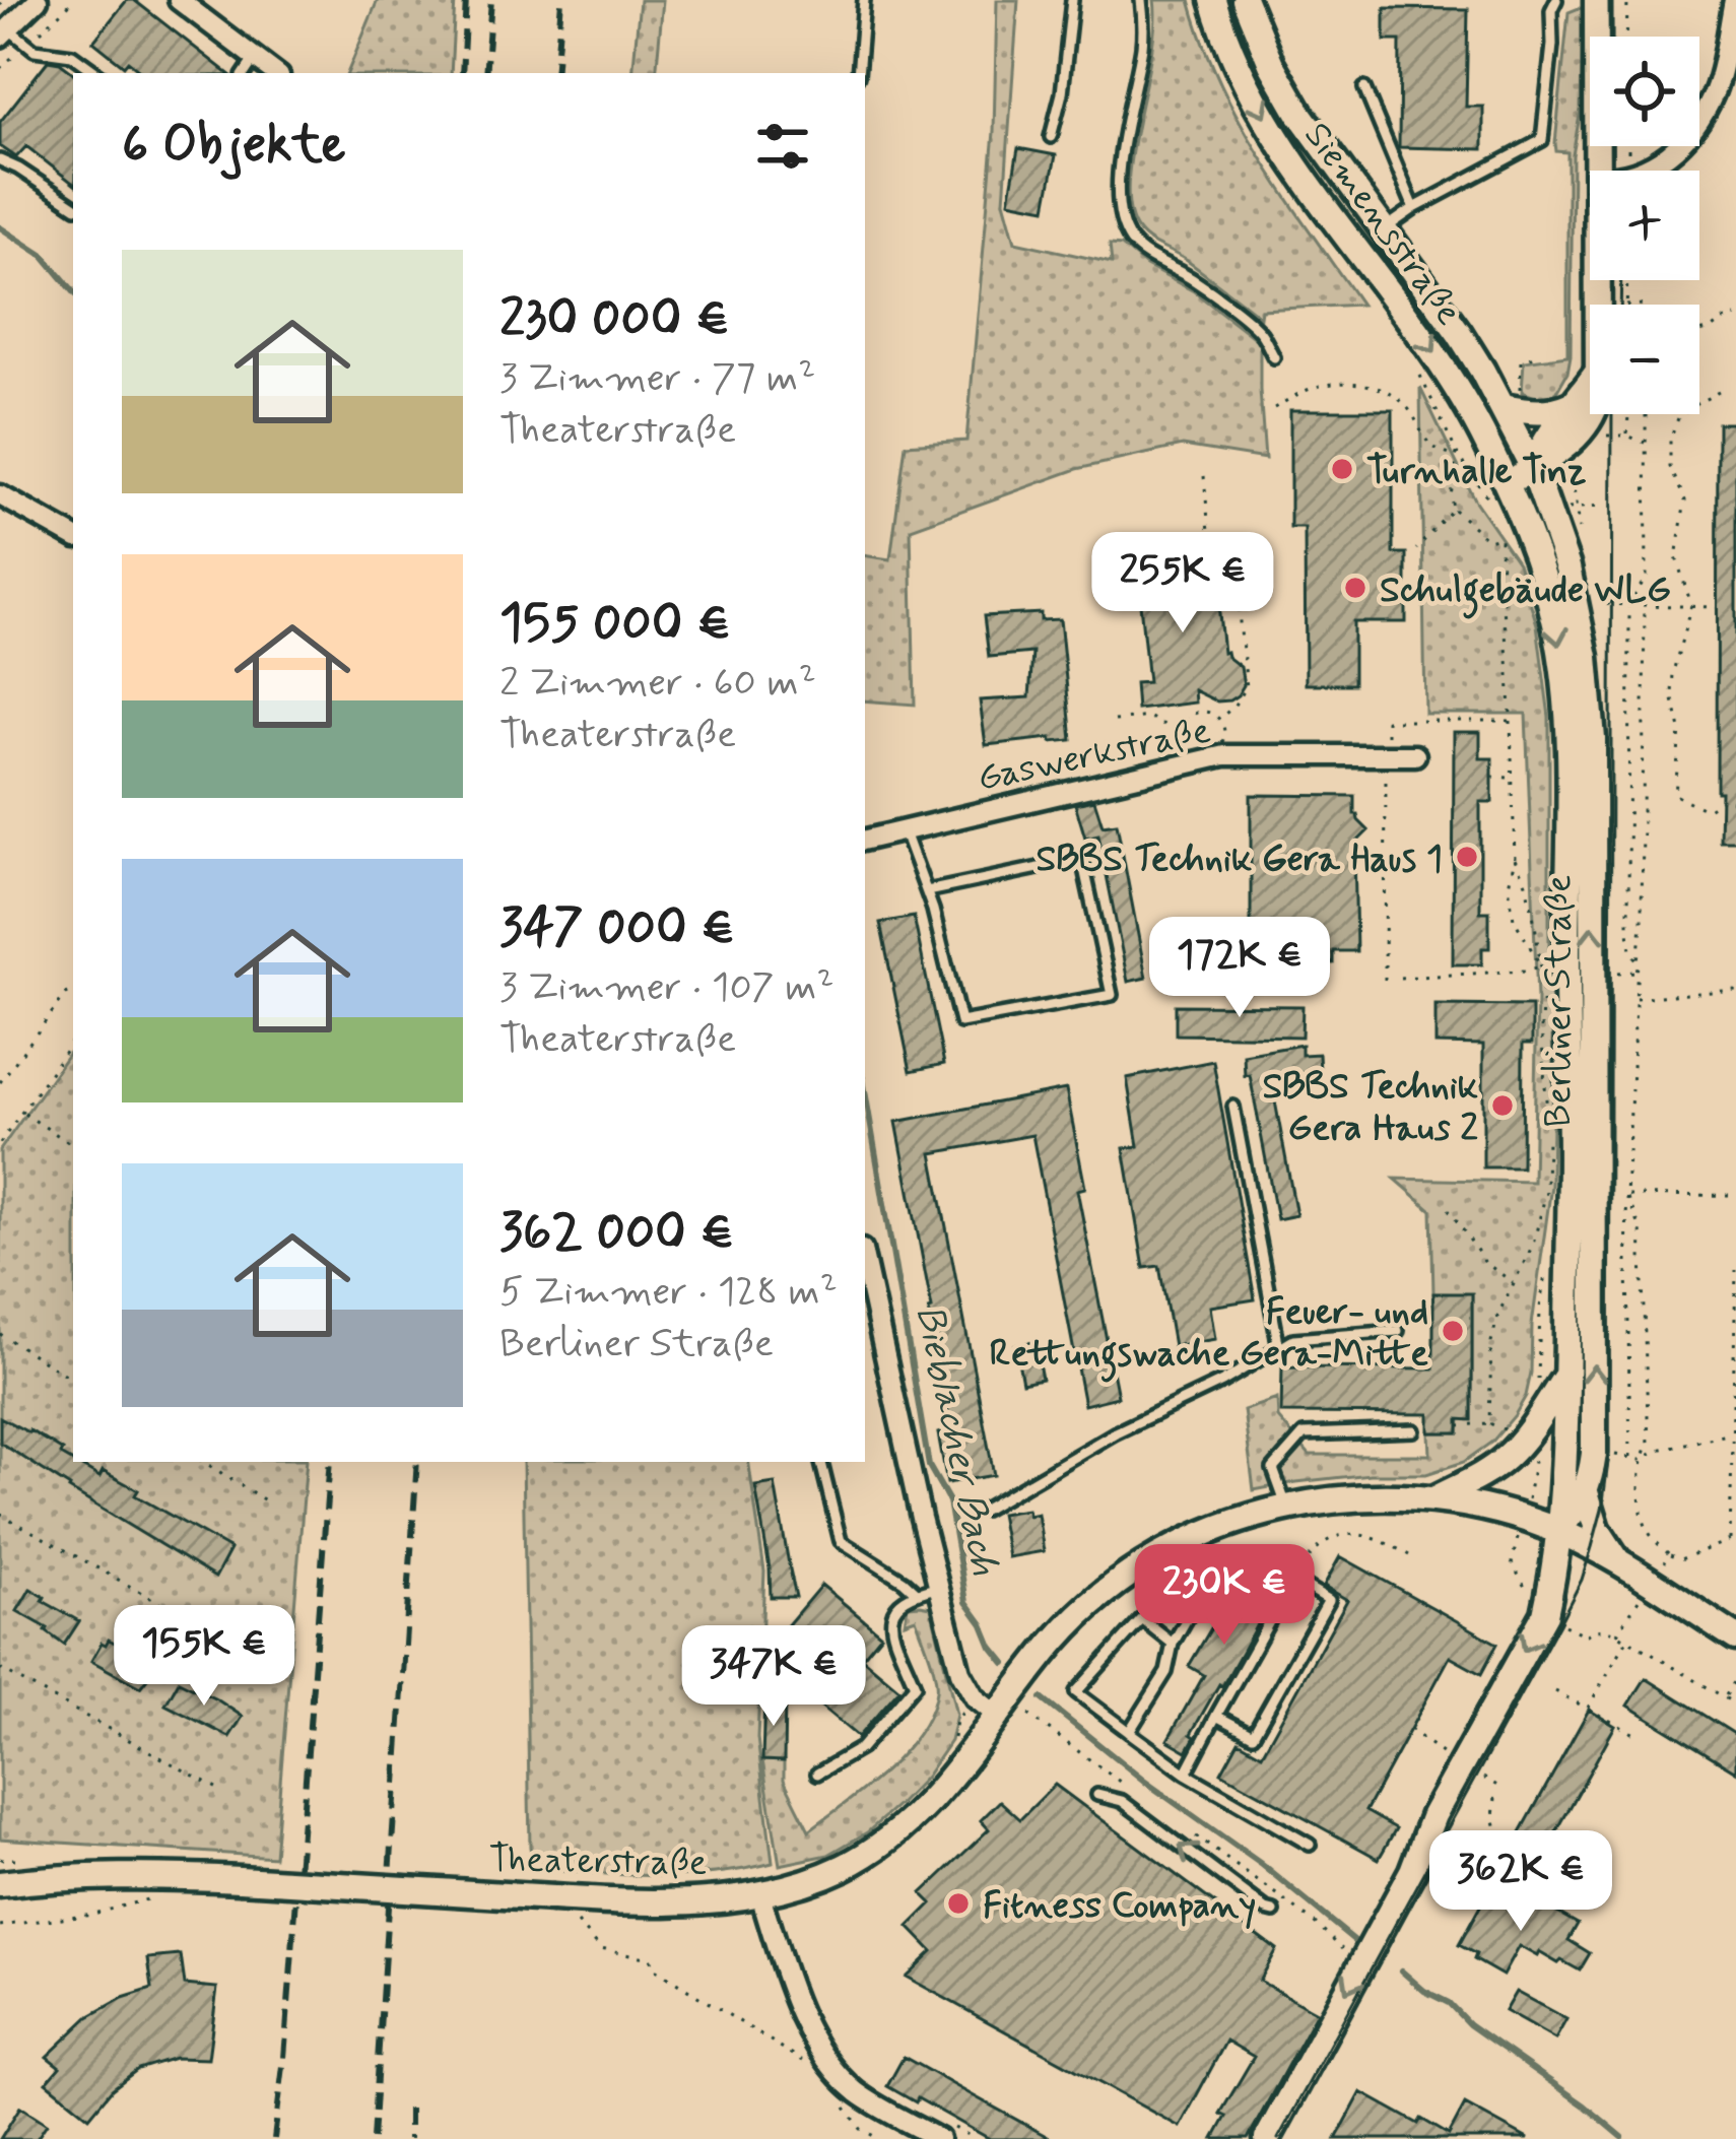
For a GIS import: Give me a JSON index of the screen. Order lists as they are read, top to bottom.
{
  "streets": {
    "main road": ["Siemensstraße", "Berliner Straße", "Theaterstraße"],
    "street": ["Gaswerkstraße"]
  },
  "crossings": [
    ["Siemensstraße", "Berliner Straße"],
    ["Berliner Straße", "Theaterstraße"]
  ],
  "water": ["Bieblacher Bach"],
  "places": [
    "Turnhalle Tinz",
    "Schulgebäude WLG",
    "SBBS Technik Gera Haus 1",
    "SBBS Technik Gera Haus 2",
    "Feuer- und Rettungswache Gera-Mitte",
    "Fitness Company"
  ],
  "page": {
    "map_buttons": ["+", "−"],
    "heading": "6 Objekte",
    "list": [
      {
        "name": "230 000 €",
        "note": "3 Zimmer · 77 m² · Theaterstraße"
      },
      {
        "name": "155 000 €",
        "note": "2 Zimmer · 60 m² · Theaterstraße"
      },
      {
        "name": "347 000 €",
        "note": "3 Zimmer · 107 m² · Theaterstraße"
      },
      {
        "name": "362 000 €",
        "note": "5 Zimmer · 128 m² · Berliner Straße"
      }
    ],
    "price": [
      "255K €",
      "172K €",
      "230K €",
      "155K €",
      "347K €",
      "362K €"
    ]
  }
}
